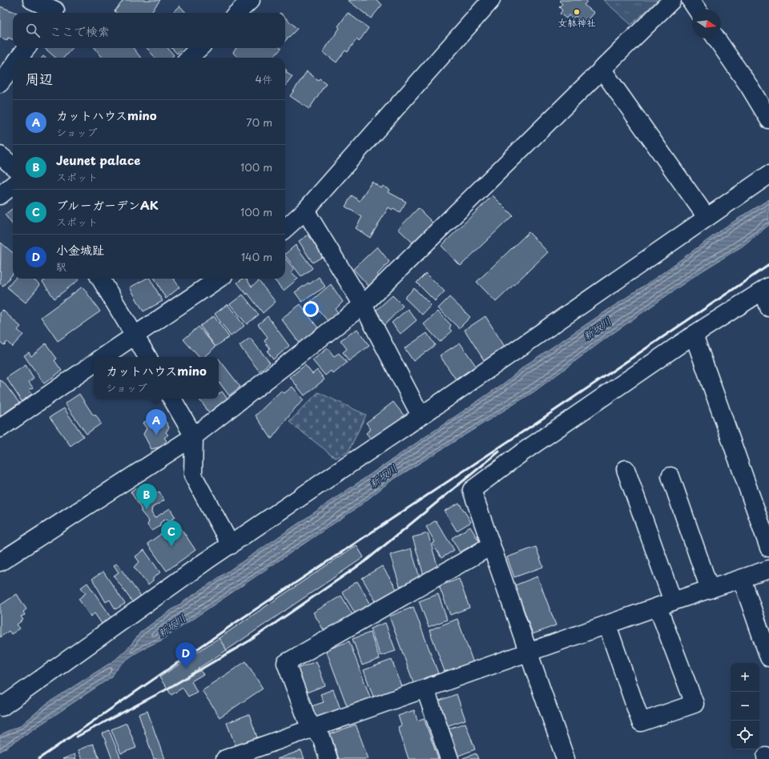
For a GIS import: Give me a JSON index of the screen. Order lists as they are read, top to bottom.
{
  "water": ["新坂川"],
  "places": ["女躰神社"],
  "north": "right",
  "page": {
    "search": "ここで検索",
    "heading": ["周辺", "4件"],
    "list": [
      {
        "mark": "A",
        "name": "カットハウスmino",
        "note": "ショップ",
        "value": "70 m"
      },
      {
        "mark": "B",
        "name": "Jeunet palace",
        "note": "スポット",
        "value": "100 m"
      },
      {
        "mark": "C",
        "name": "ブルーガーデンAK",
        "note": "スポット",
        "value": "100 m"
      },
      {
        "mark": "D",
        "name": "小金城趾",
        "note": "駅",
        "value": "140 m"
      }
    ],
    "popup": ["カットハウスmino", "ショップ"],
    "pins": [
      "A",
      "B",
      "C",
      "D"
    ],
    "map_buttons": ["+", "−"]
  }
}
